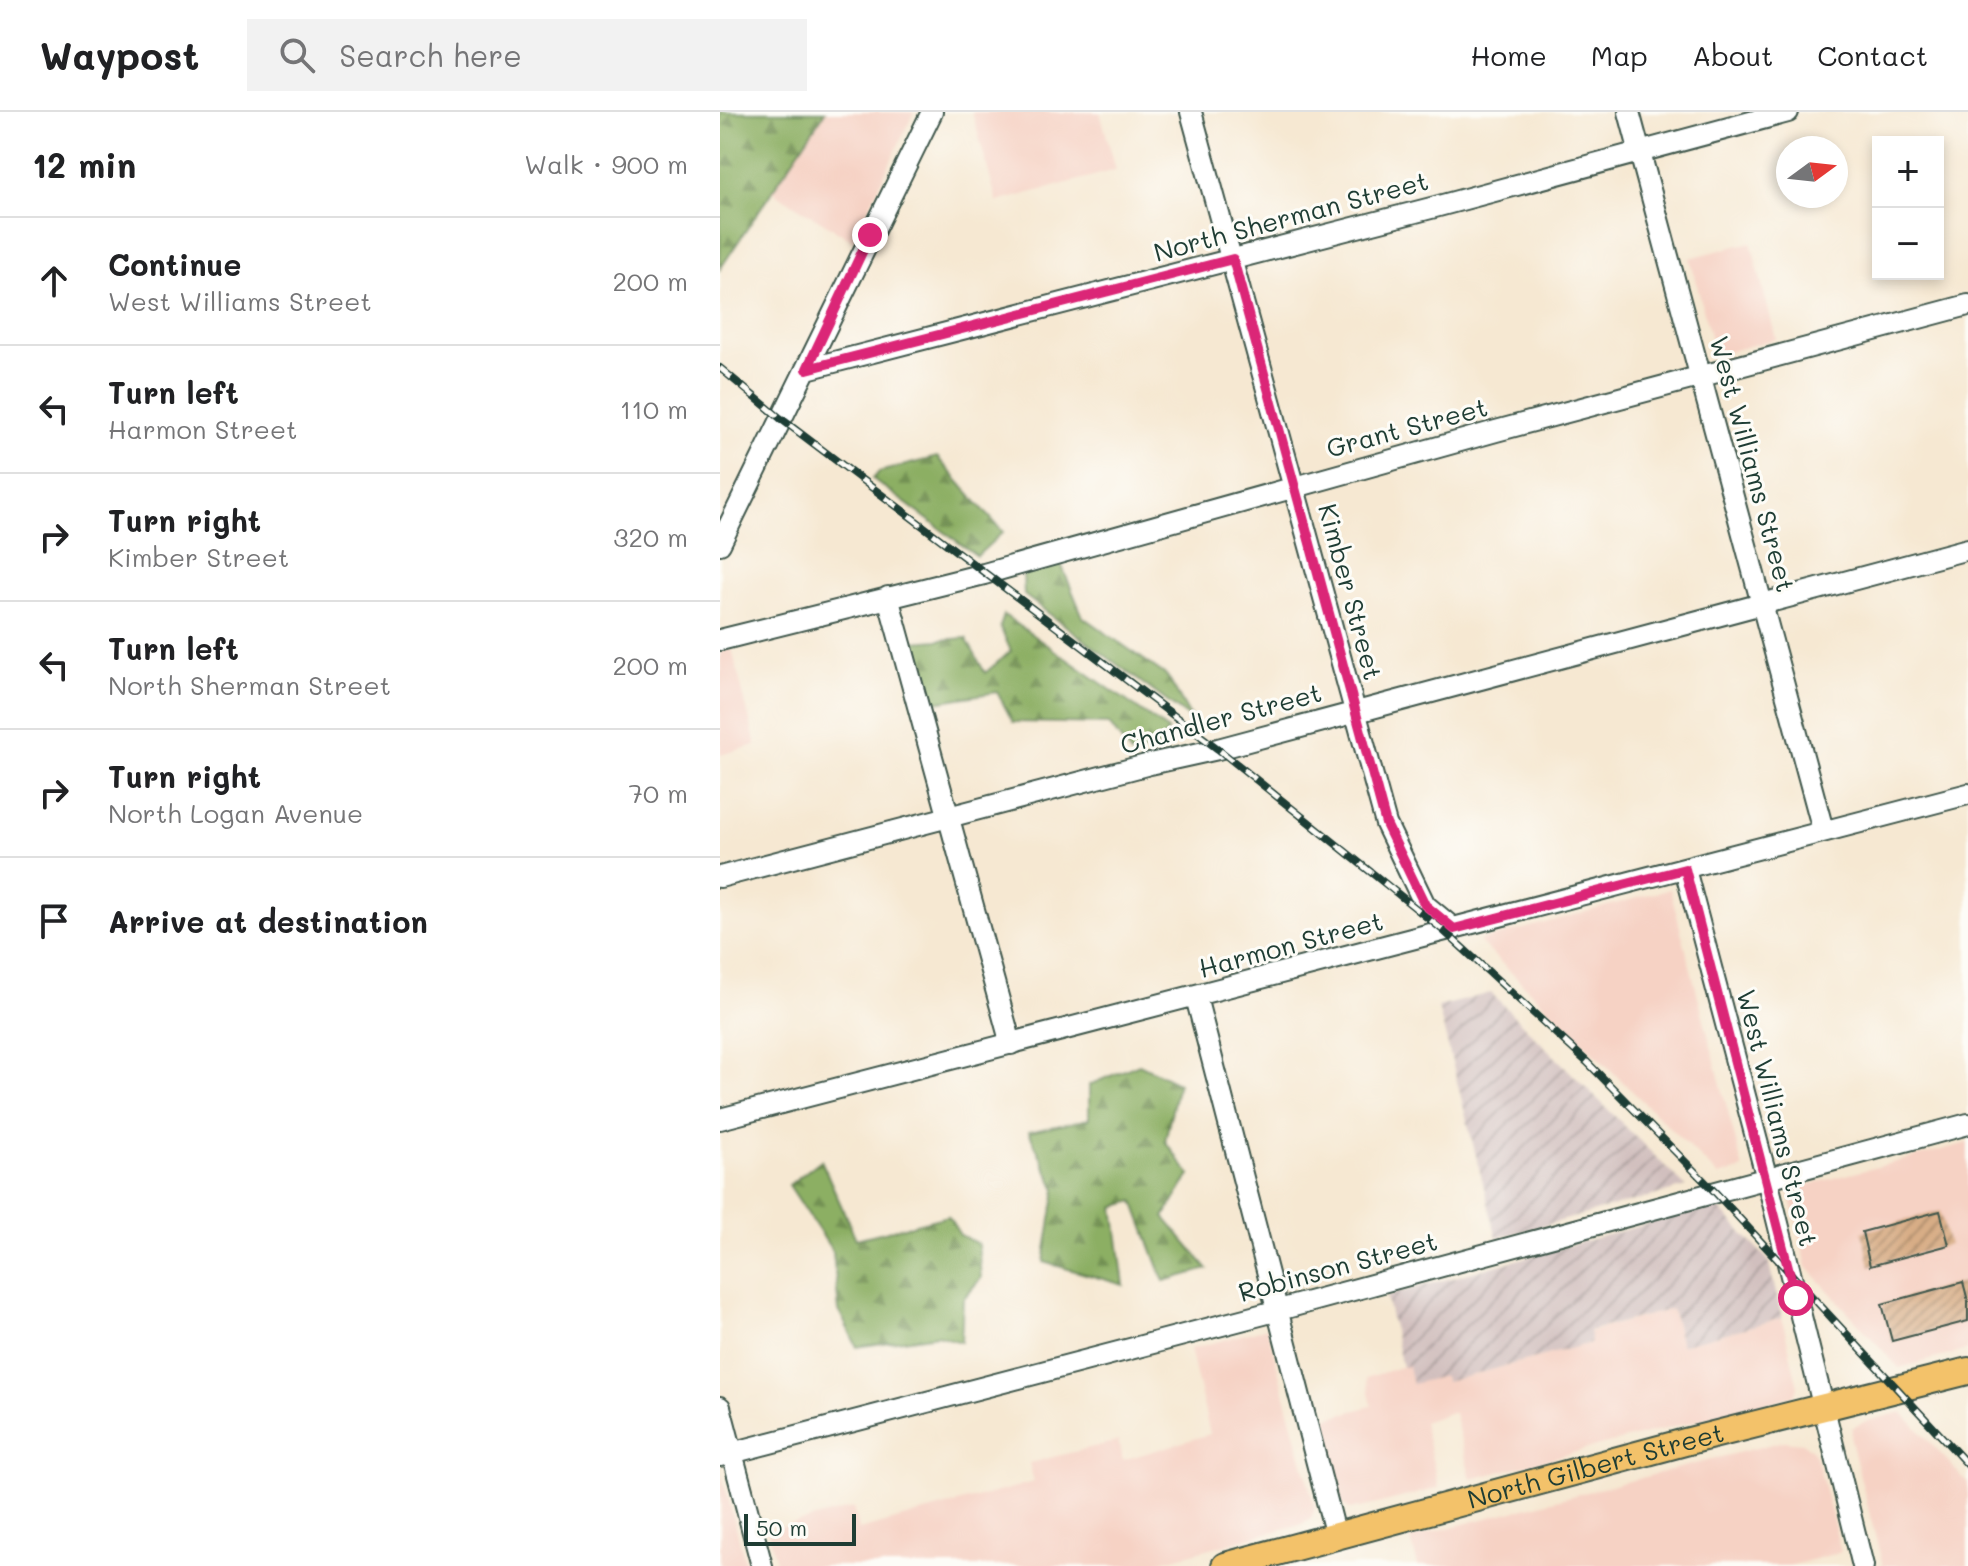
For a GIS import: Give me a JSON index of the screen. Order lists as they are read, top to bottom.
{
  "streets": {
    "main road": ["North Gilbert Street"],
    "street": [
      "North Sherman Street",
      "Grant Street",
      "West Williams Street",
      "Kimber Street",
      "Chandler Street",
      "Harmon Street",
      "Robinson Street"
    ]
  },
  "crossings": [
    ["North Sherman Street", "West Williams Street"],
    ["North Sherman Street", "Kimber Street"],
    ["Grant Street", "West Williams Street"],
    ["Grant Street", "Kimber Street"],
    ["West Williams Street", "Chandler Street"],
    ["West Williams Street", "Harmon Street"],
    ["West Williams Street", "Robinson Street"],
    ["West Williams Street", "North Gilbert Street"],
    ["Kimber Street", "Chandler Street"],
    ["Kimber Street", "Harmon Street"]
  ],
  "scale_bar": "50 m",
  "north": "right",
  "page": {
    "header": "Waypost",
    "search": "Search here",
    "nav": [
      "Home",
      "Map",
      "About",
      "Contact"
    ],
    "heading": ["12 min", "Walk · 900 m"],
    "map_buttons": ["+", "−"],
    "list": [
      ["Continue", "West Williams Street", "200 m"],
      ["Turn left", "Harmon Street", "110 m"],
      ["Turn right", "Kimber Street", "320 m"],
      ["Turn left", "North Sherman Street", "200 m"],
      ["Turn right", "North Logan Avenue", "70 m"],
      "Arrive at destination"
    ],
    "scale": "50 m"
  }
}
